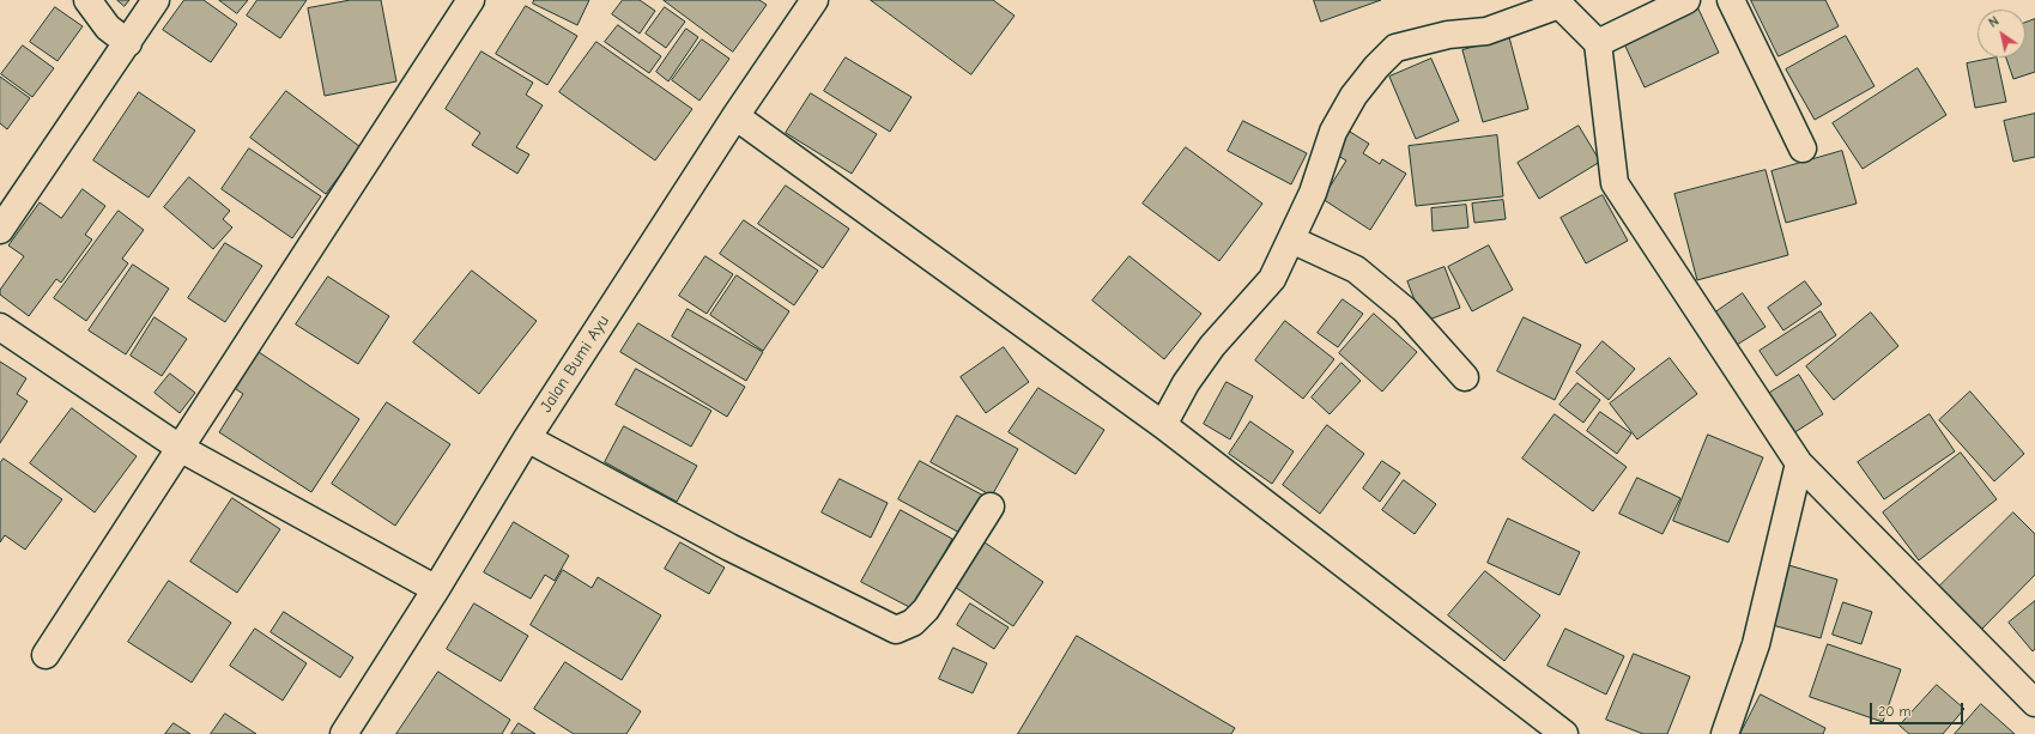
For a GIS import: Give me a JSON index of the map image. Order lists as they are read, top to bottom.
{
  "streets": {
    "street": ["Jalan Bumi Ayu"]
  },
  "scale_bar": "20 m",
  "north": "top left"
}
